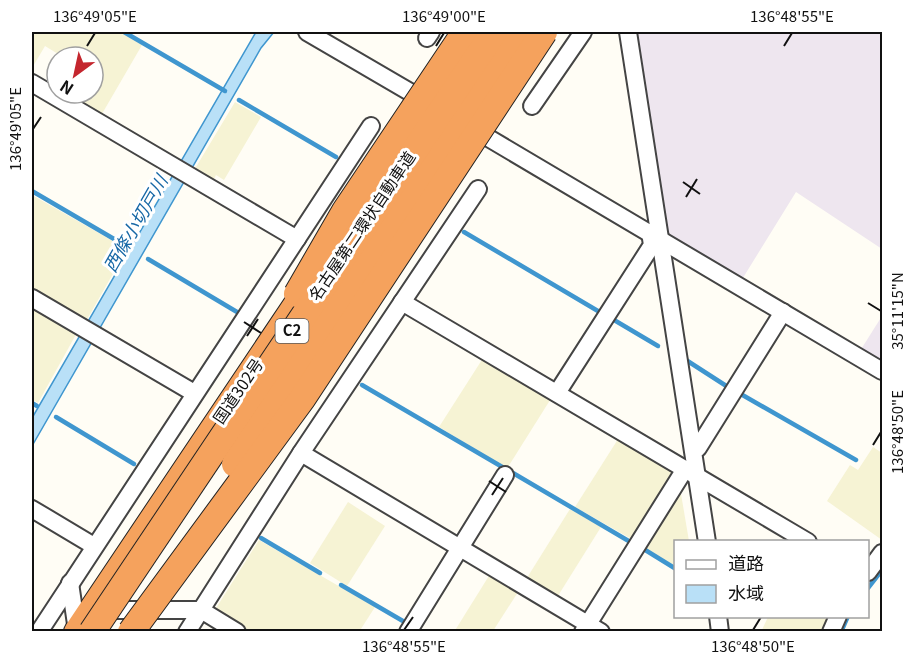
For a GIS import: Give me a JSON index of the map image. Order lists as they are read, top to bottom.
{
  "streets": {
    "highway": ["名古屋第二環状自動車道", "C2", "国道302号"]
  },
  "crossings": [
    ["名古屋第二環状自動車道", "国道302号"]
  ],
  "water": ["西條小切戸川"],
  "legend": ["道路", "水域"],
  "north": "bottom left",
  "coordinates": [
    "136°49'05\"E",
    "136°49'00\"E",
    "136°48'55\"E",
    "35°11'15\"N",
    "136°48'50\"E"
  ]
}
